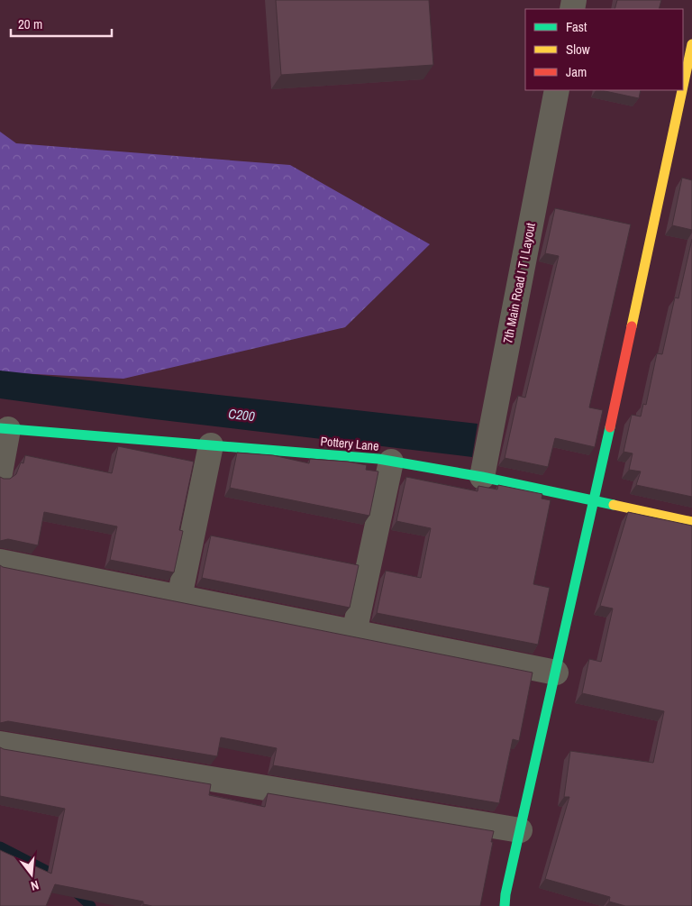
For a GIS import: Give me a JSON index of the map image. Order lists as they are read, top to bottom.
{
  "streets": {
    "street": ["7th Main Road I T I Layout", "Pottery Lane"]
  },
  "crossings": [
    ["7th Main Road I T I Layout", "Pottery Lane"]
  ],
  "water": ["C200"],
  "legend": ["Fast", "Slow", "Jam"],
  "scale_bar": "20 m",
  "north": "bottom"
}
